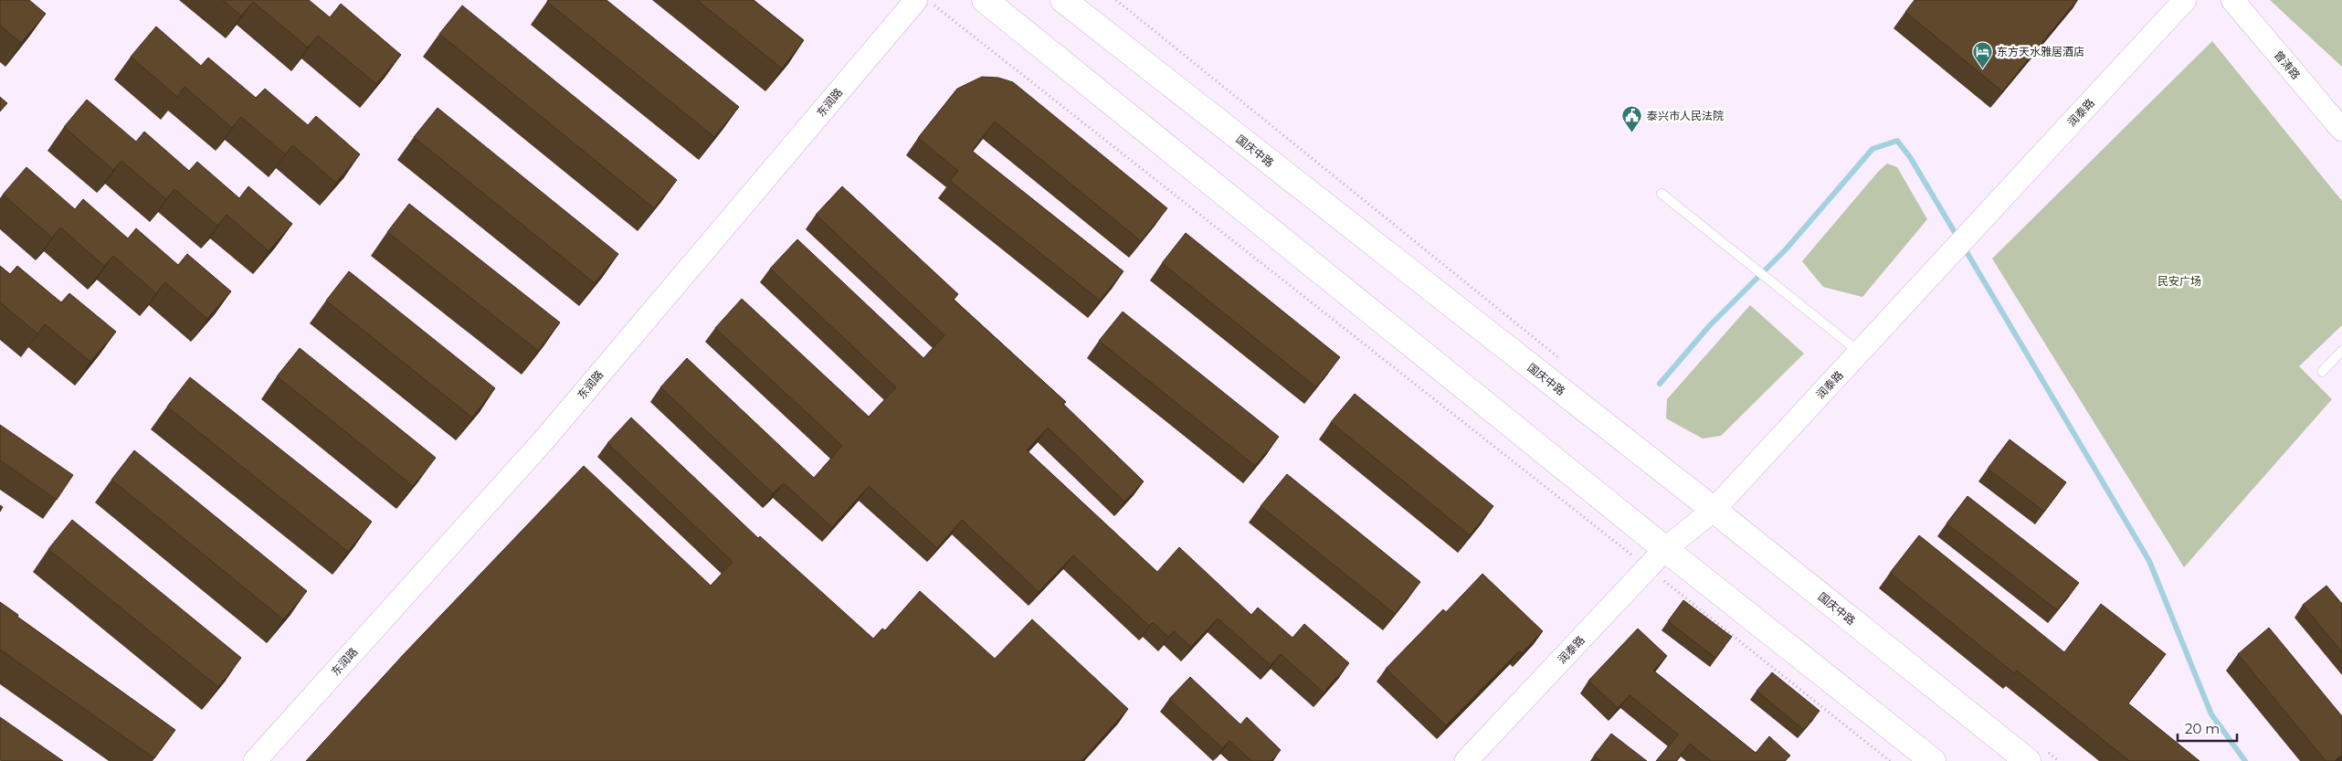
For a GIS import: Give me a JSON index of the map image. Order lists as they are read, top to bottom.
{
  "streets": {
    "main road": ["国庆中路"],
    "street": ["曾涛路", "东润路", "润泰路"]
  },
  "crossings": [
    ["润泰路", "国庆中路"]
  ],
  "parks": ["民安广场"],
  "places": {
    "hotel": ["东方天水雅居酒店"],
    "public building": ["泰兴市人民法院"]
  },
  "scale_bar": "20 m"
}
